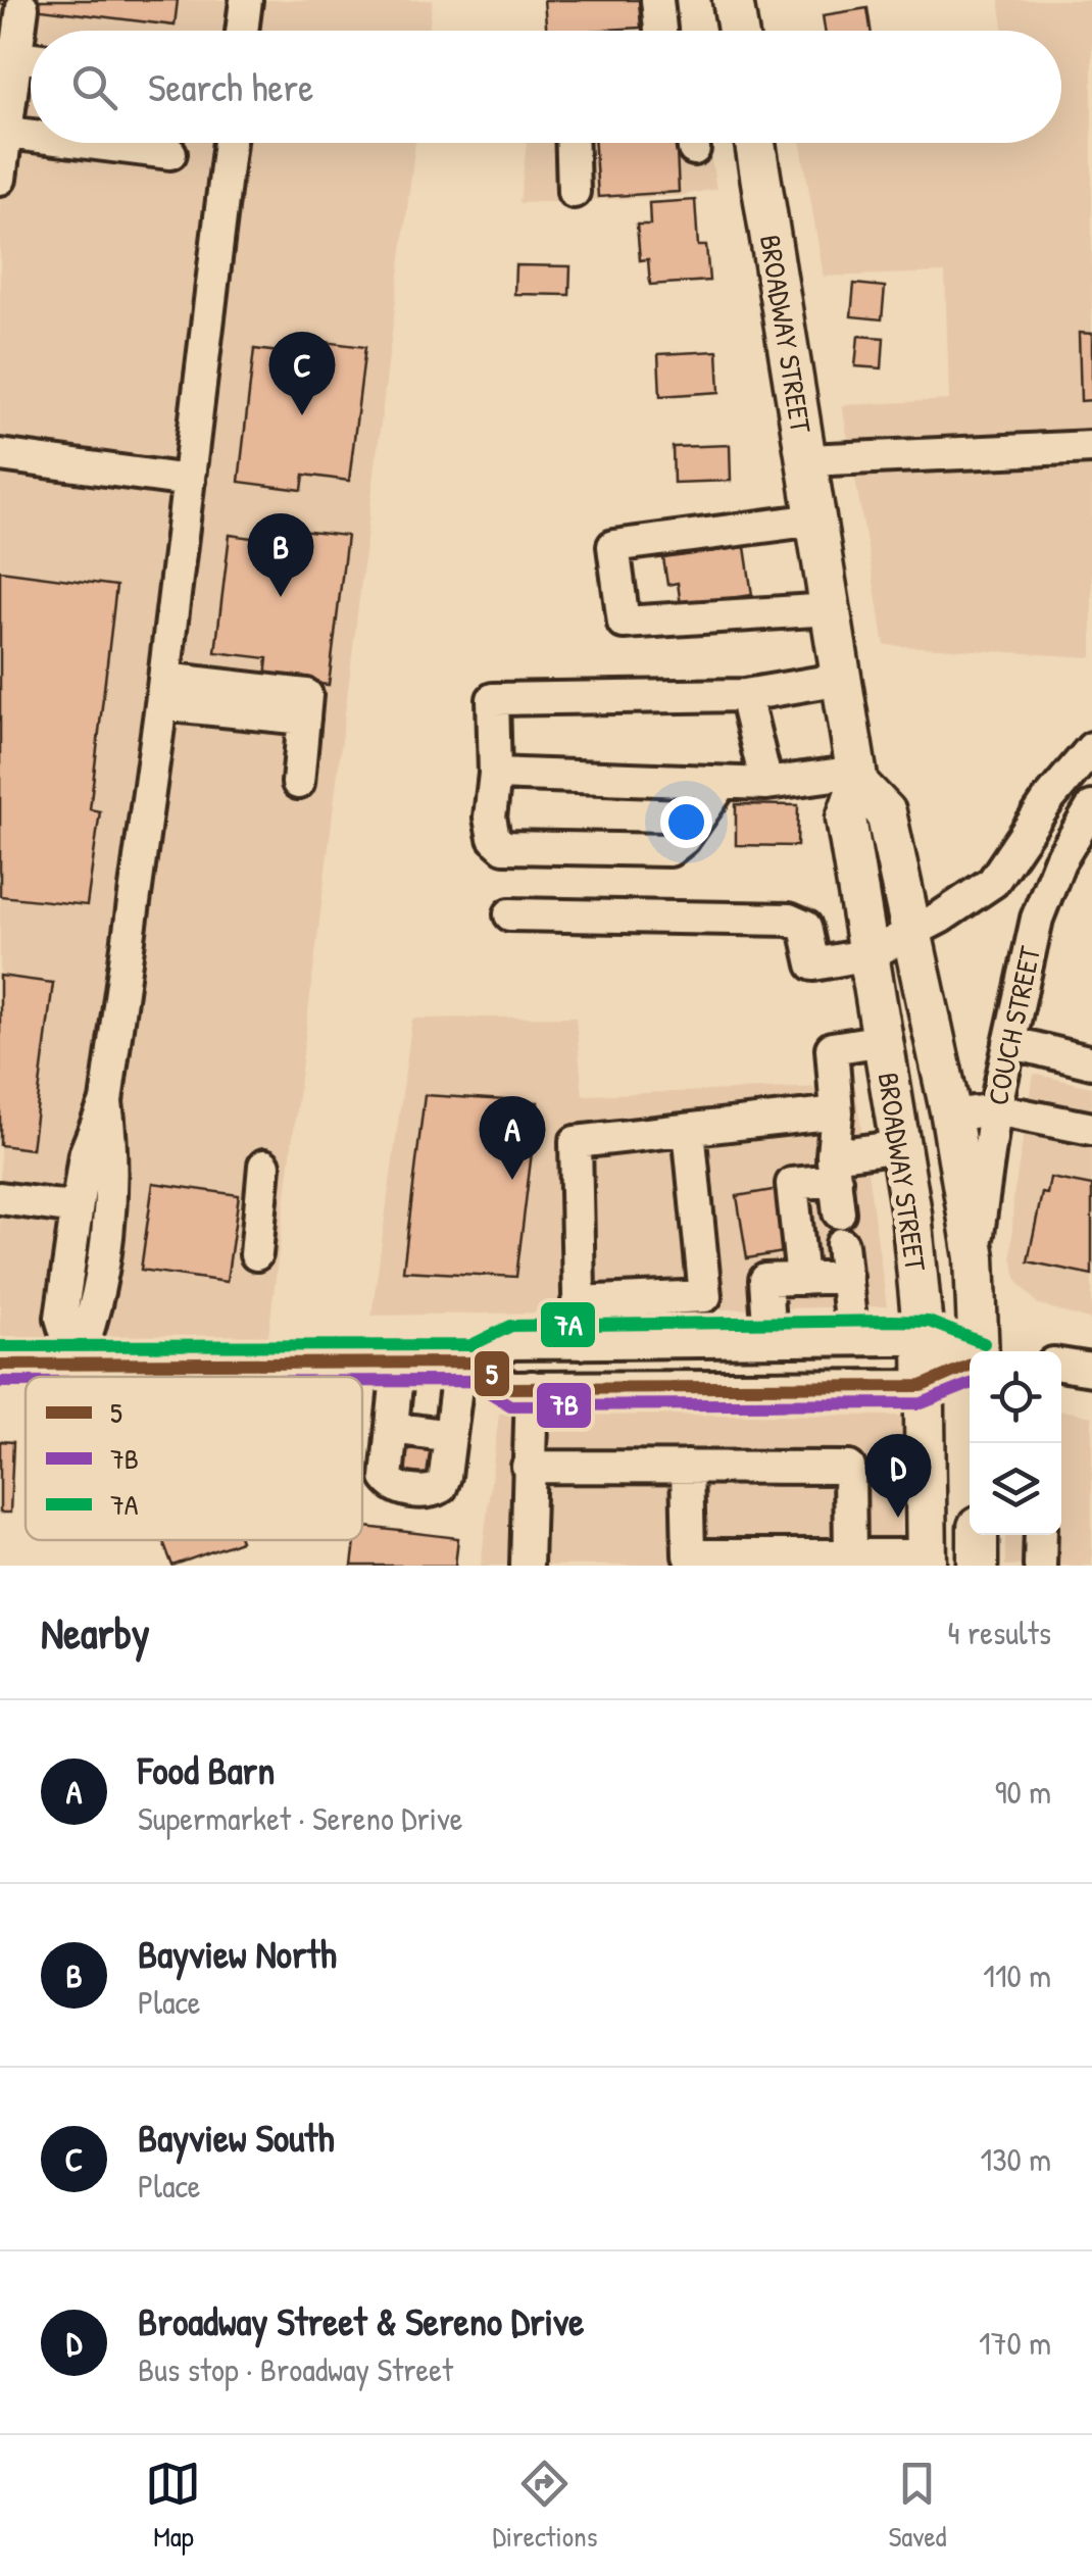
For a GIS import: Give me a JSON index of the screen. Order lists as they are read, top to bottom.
{
  "streets": {
    "main road": ["BROADWAY STREET"],
    "street": ["COUCH STREET"]
  },
  "crossings": [
    ["BROADWAY STREET", "COUCH STREET"]
  ],
  "lines": ["transit line 7A", "transit line 5", "transit line 7B"],
  "legend": ["5", "7B", "7A"],
  "page": {
    "search": "Search here",
    "pins": [
      "C",
      "B",
      "A",
      "D"
    ],
    "heading": ["Nearby", "4 results"],
    "list": [
      {
        "mark": "A",
        "name": "Food Barn",
        "note": "Supermarket · Sereno Drive",
        "value": "90 m"
      },
      {
        "mark": "B",
        "name": "Bayview North",
        "note": "Place",
        "value": "110 m"
      },
      {
        "mark": "C",
        "name": "Bayview South",
        "note": "Place",
        "value": "130 m"
      },
      {
        "mark": "D",
        "name": "Broadway Street & Sereno Drive",
        "note": "Bus stop · Broadway Street",
        "value": "170 m"
      }
    ],
    "nav": ["Map", "Directions", "Saved"]
  }
}
